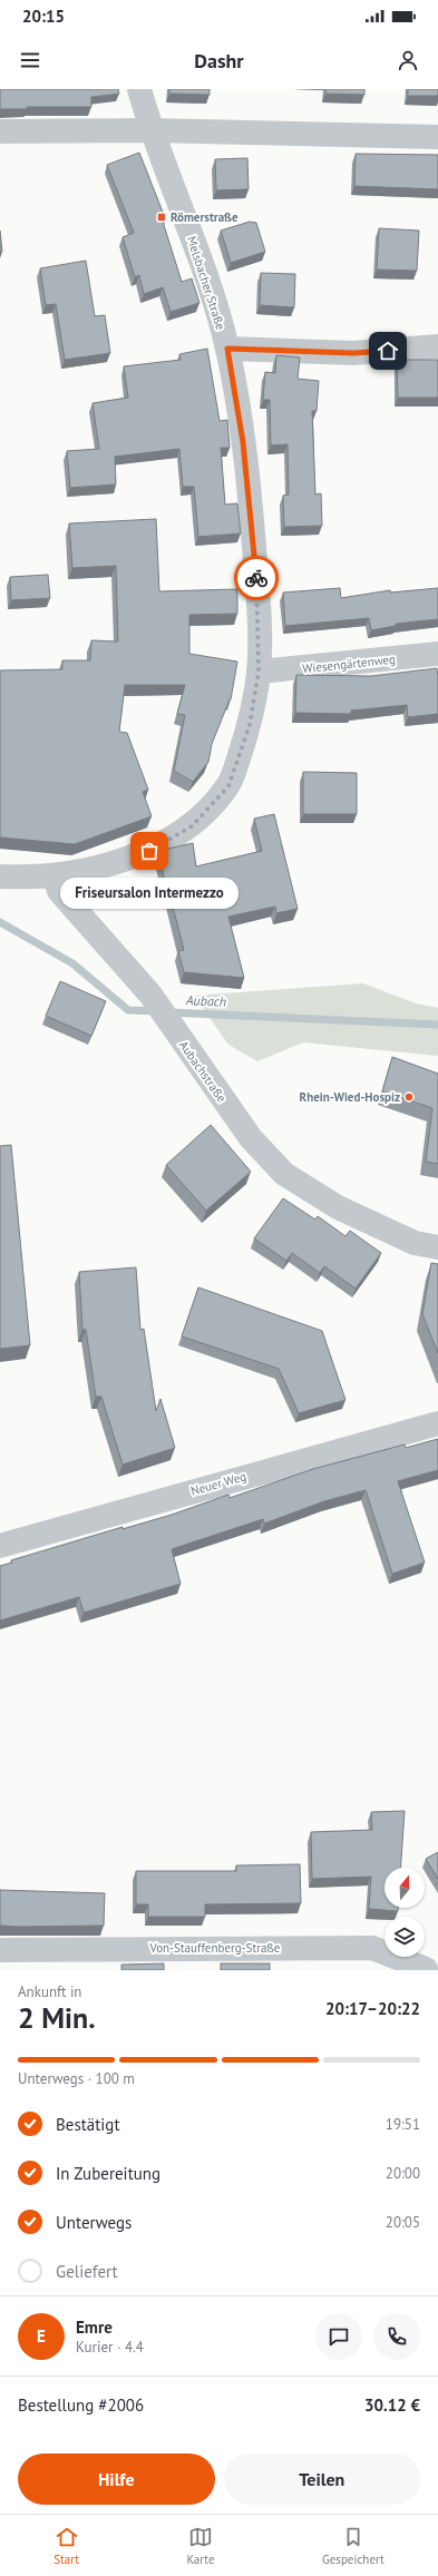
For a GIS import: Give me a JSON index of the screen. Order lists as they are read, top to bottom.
{
  "streets": {
    "street": [
      "Melsbacher Straße",
      "Wiesengärtenweg",
      "Aubachstraße",
      "Neuer Weg",
      "Von-Stauffenberg-Straße"
    ]
  },
  "crossings": [
    ["Melsbacher Straße", "Wiesengärtenweg"],
    ["Melsbacher Straße", "Aubachstraße"]
  ],
  "water": ["Aubach"],
  "places": {
    "transit": ["Römerstraße"],
    "other": ["Friseursalon Intermezzo", "Rhein-Wied-Hospiz"]
  },
  "north": "top",
  "page": {
    "status": "20:15",
    "header": "Dashr",
    "bubble": "Friseursalon Intermezzo",
    "heading": ["2 Min.", "Ankunft in", "20:17–20:22"],
    "panel": [
      "Emre",
      "Kurier · 4.4",
      "Bestellung #2006",
      "30.12 €"
    ],
    "bar": "Unterwegs · 100 m",
    "list": [
      ["Bestätigt", "19:51"],
      ["In Zubereitung", "20:00"],
      ["Unterwegs", "20:05"],
      "Geliefert"
    ],
    "round": "E",
    "buttons": ["Hilfe", "Teilen"],
    "tabs": ["Start", "Karte", "Gespeichert"]
  }
}
